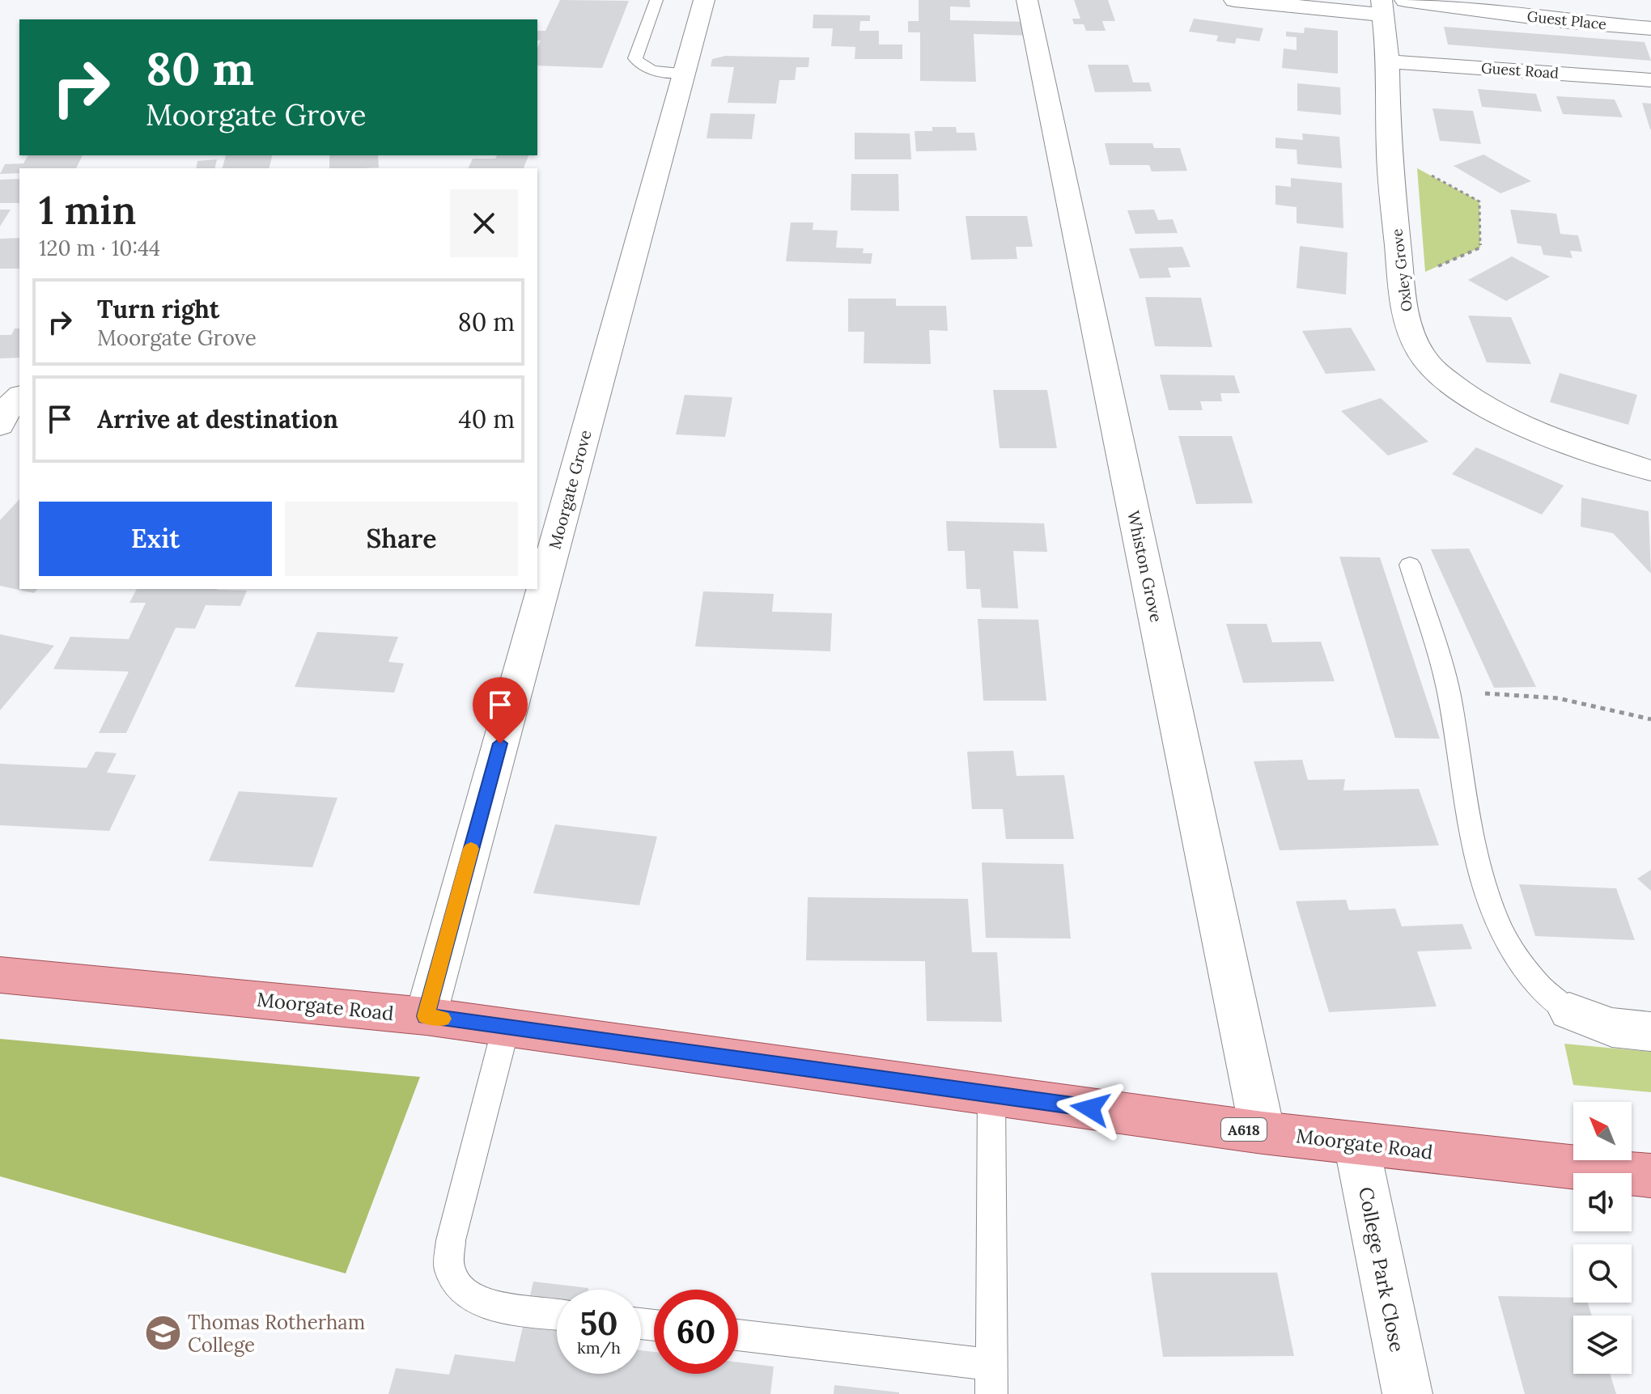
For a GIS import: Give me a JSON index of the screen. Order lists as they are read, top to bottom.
{
  "streets": {
    "main road": ["Moorgate Road", "A618"],
    "street": [
      "Guest Place",
      "Guest Road",
      "Oxley Grove",
      "Moorgate Grove",
      "Whiston Grove",
      "College Park Close"
    ]
  },
  "crossings": [
    ["Guest Road", "Oxley Grove"],
    ["Moorgate Grove", "Moorgate Road"],
    ["Whiston Grove", "Moorgate Road"],
    ["Moorgate Road", "College Park Close"]
  ],
  "places": {
    "school or university": ["Thomas Rotherham College"]
  },
  "north": "top left",
  "page": {
    "turn": ["80 m", "Moorgate Grove"],
    "heading": ["1 min", "120 m · 10:44"],
    "list": [
      {
        "name": "Turn right",
        "note": "Moorgate Grove",
        "value": "80 m"
      },
      {
        "name": "Arrive at destination",
        "value": "40 m"
      }
    ],
    "buttons": ["Exit", "Share"],
    "speed": "50 km/h",
    "limit": "60"
  }
}
